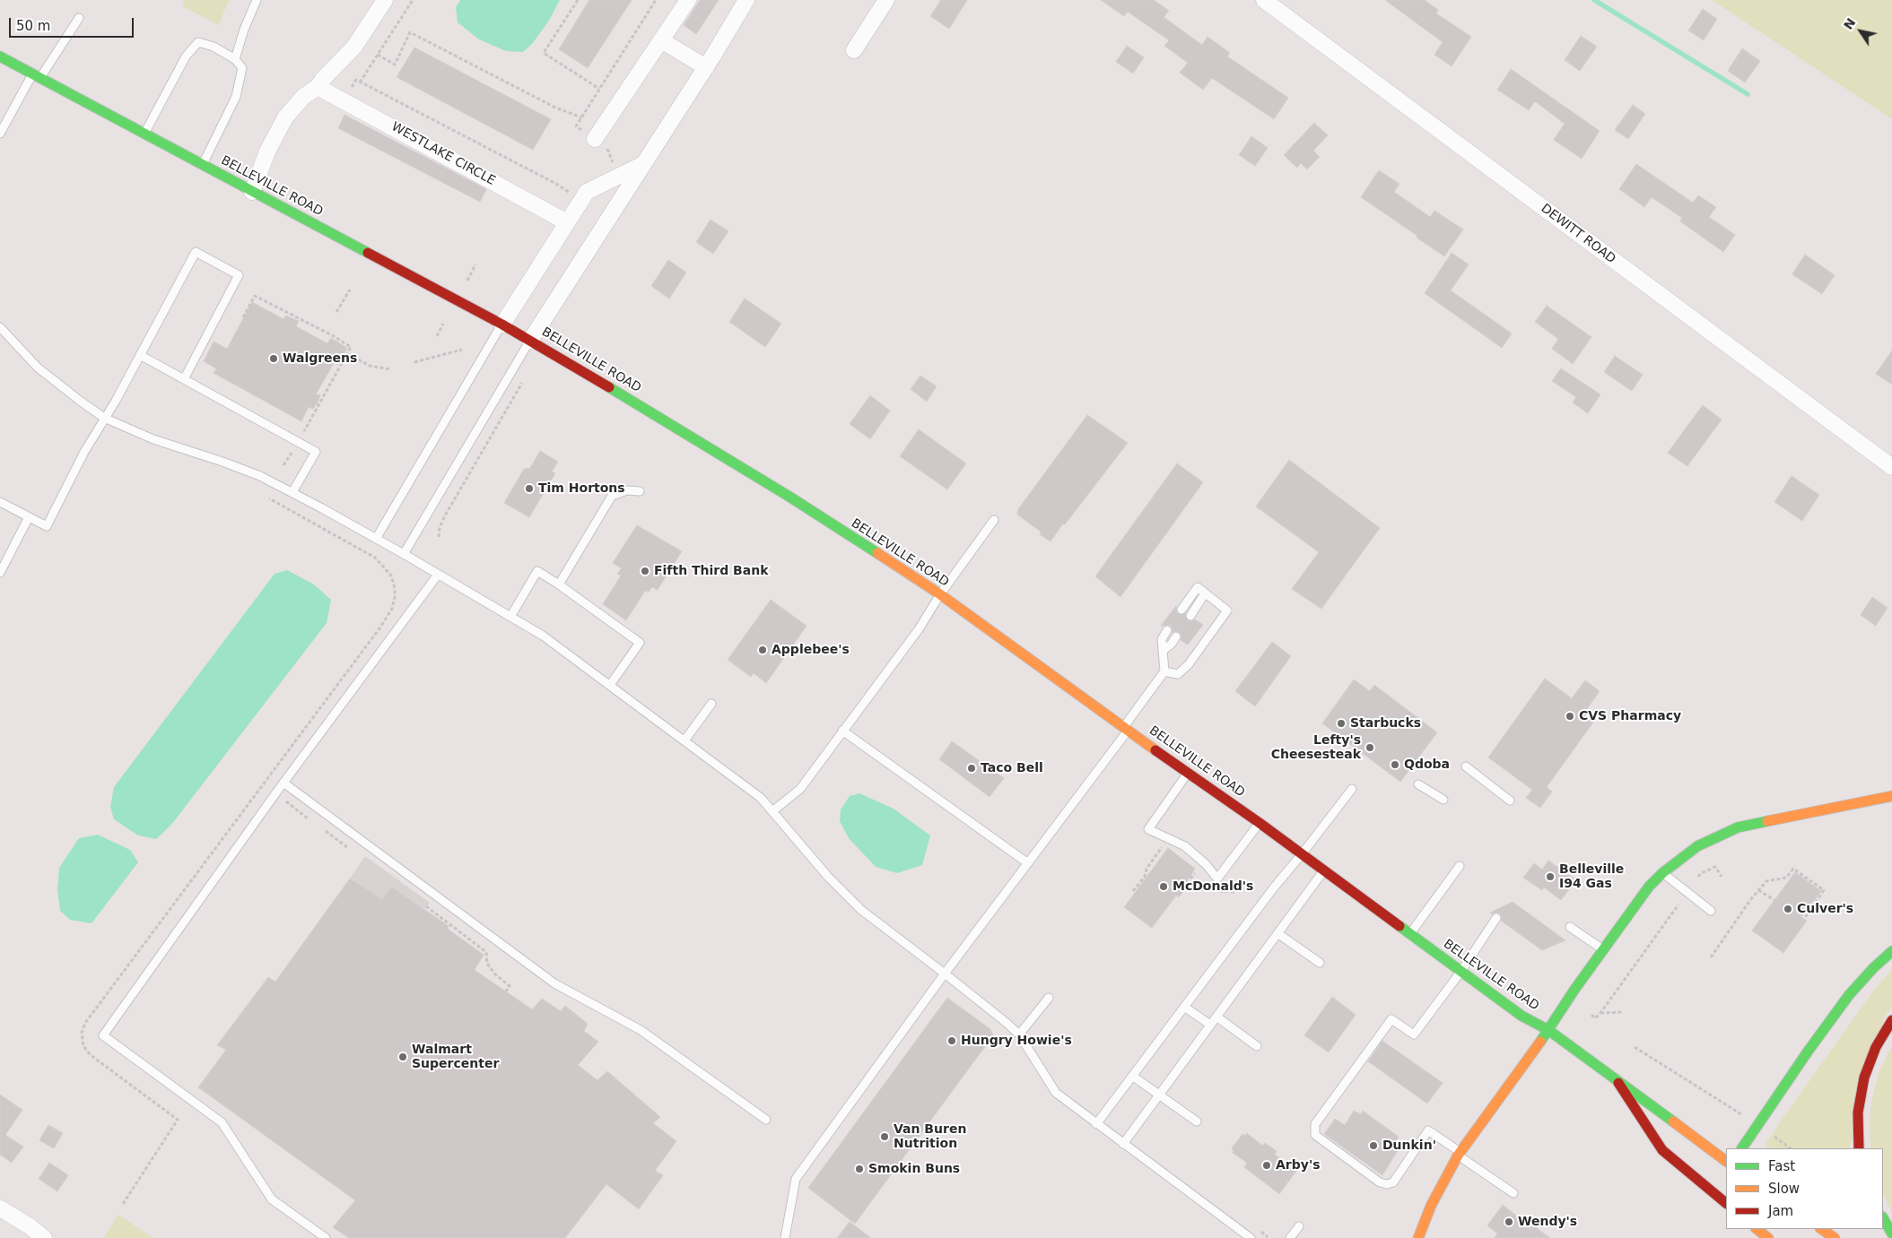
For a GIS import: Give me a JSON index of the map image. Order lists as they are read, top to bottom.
{
  "streets": {
    "main road": ["BELLEVILLE ROAD"],
    "street": ["WESTLAKE CIRCLE", "DEWITT ROAD"]
  },
  "places": [
    "Walgreens",
    "Tim Hortons",
    "Fifth Third Bank",
    "Applebee's",
    "CVS Pharmacy",
    "Starbucks",
    "Lefty's Cheesesteak",
    "Qdoba",
    "Taco Bell",
    "Belleville I94 Gas",
    "McDonald's",
    "Culver's",
    "Hungry Howie's",
    "Walmart Supercenter",
    "Van Buren Nutrition",
    "Dunkin'",
    "Arby's",
    "Smokin Buns",
    "Wendy's"
  ],
  "legend": ["Fast", "Slow", "Jam"],
  "scale_bar": "50 m",
  "north": "top left"
}
